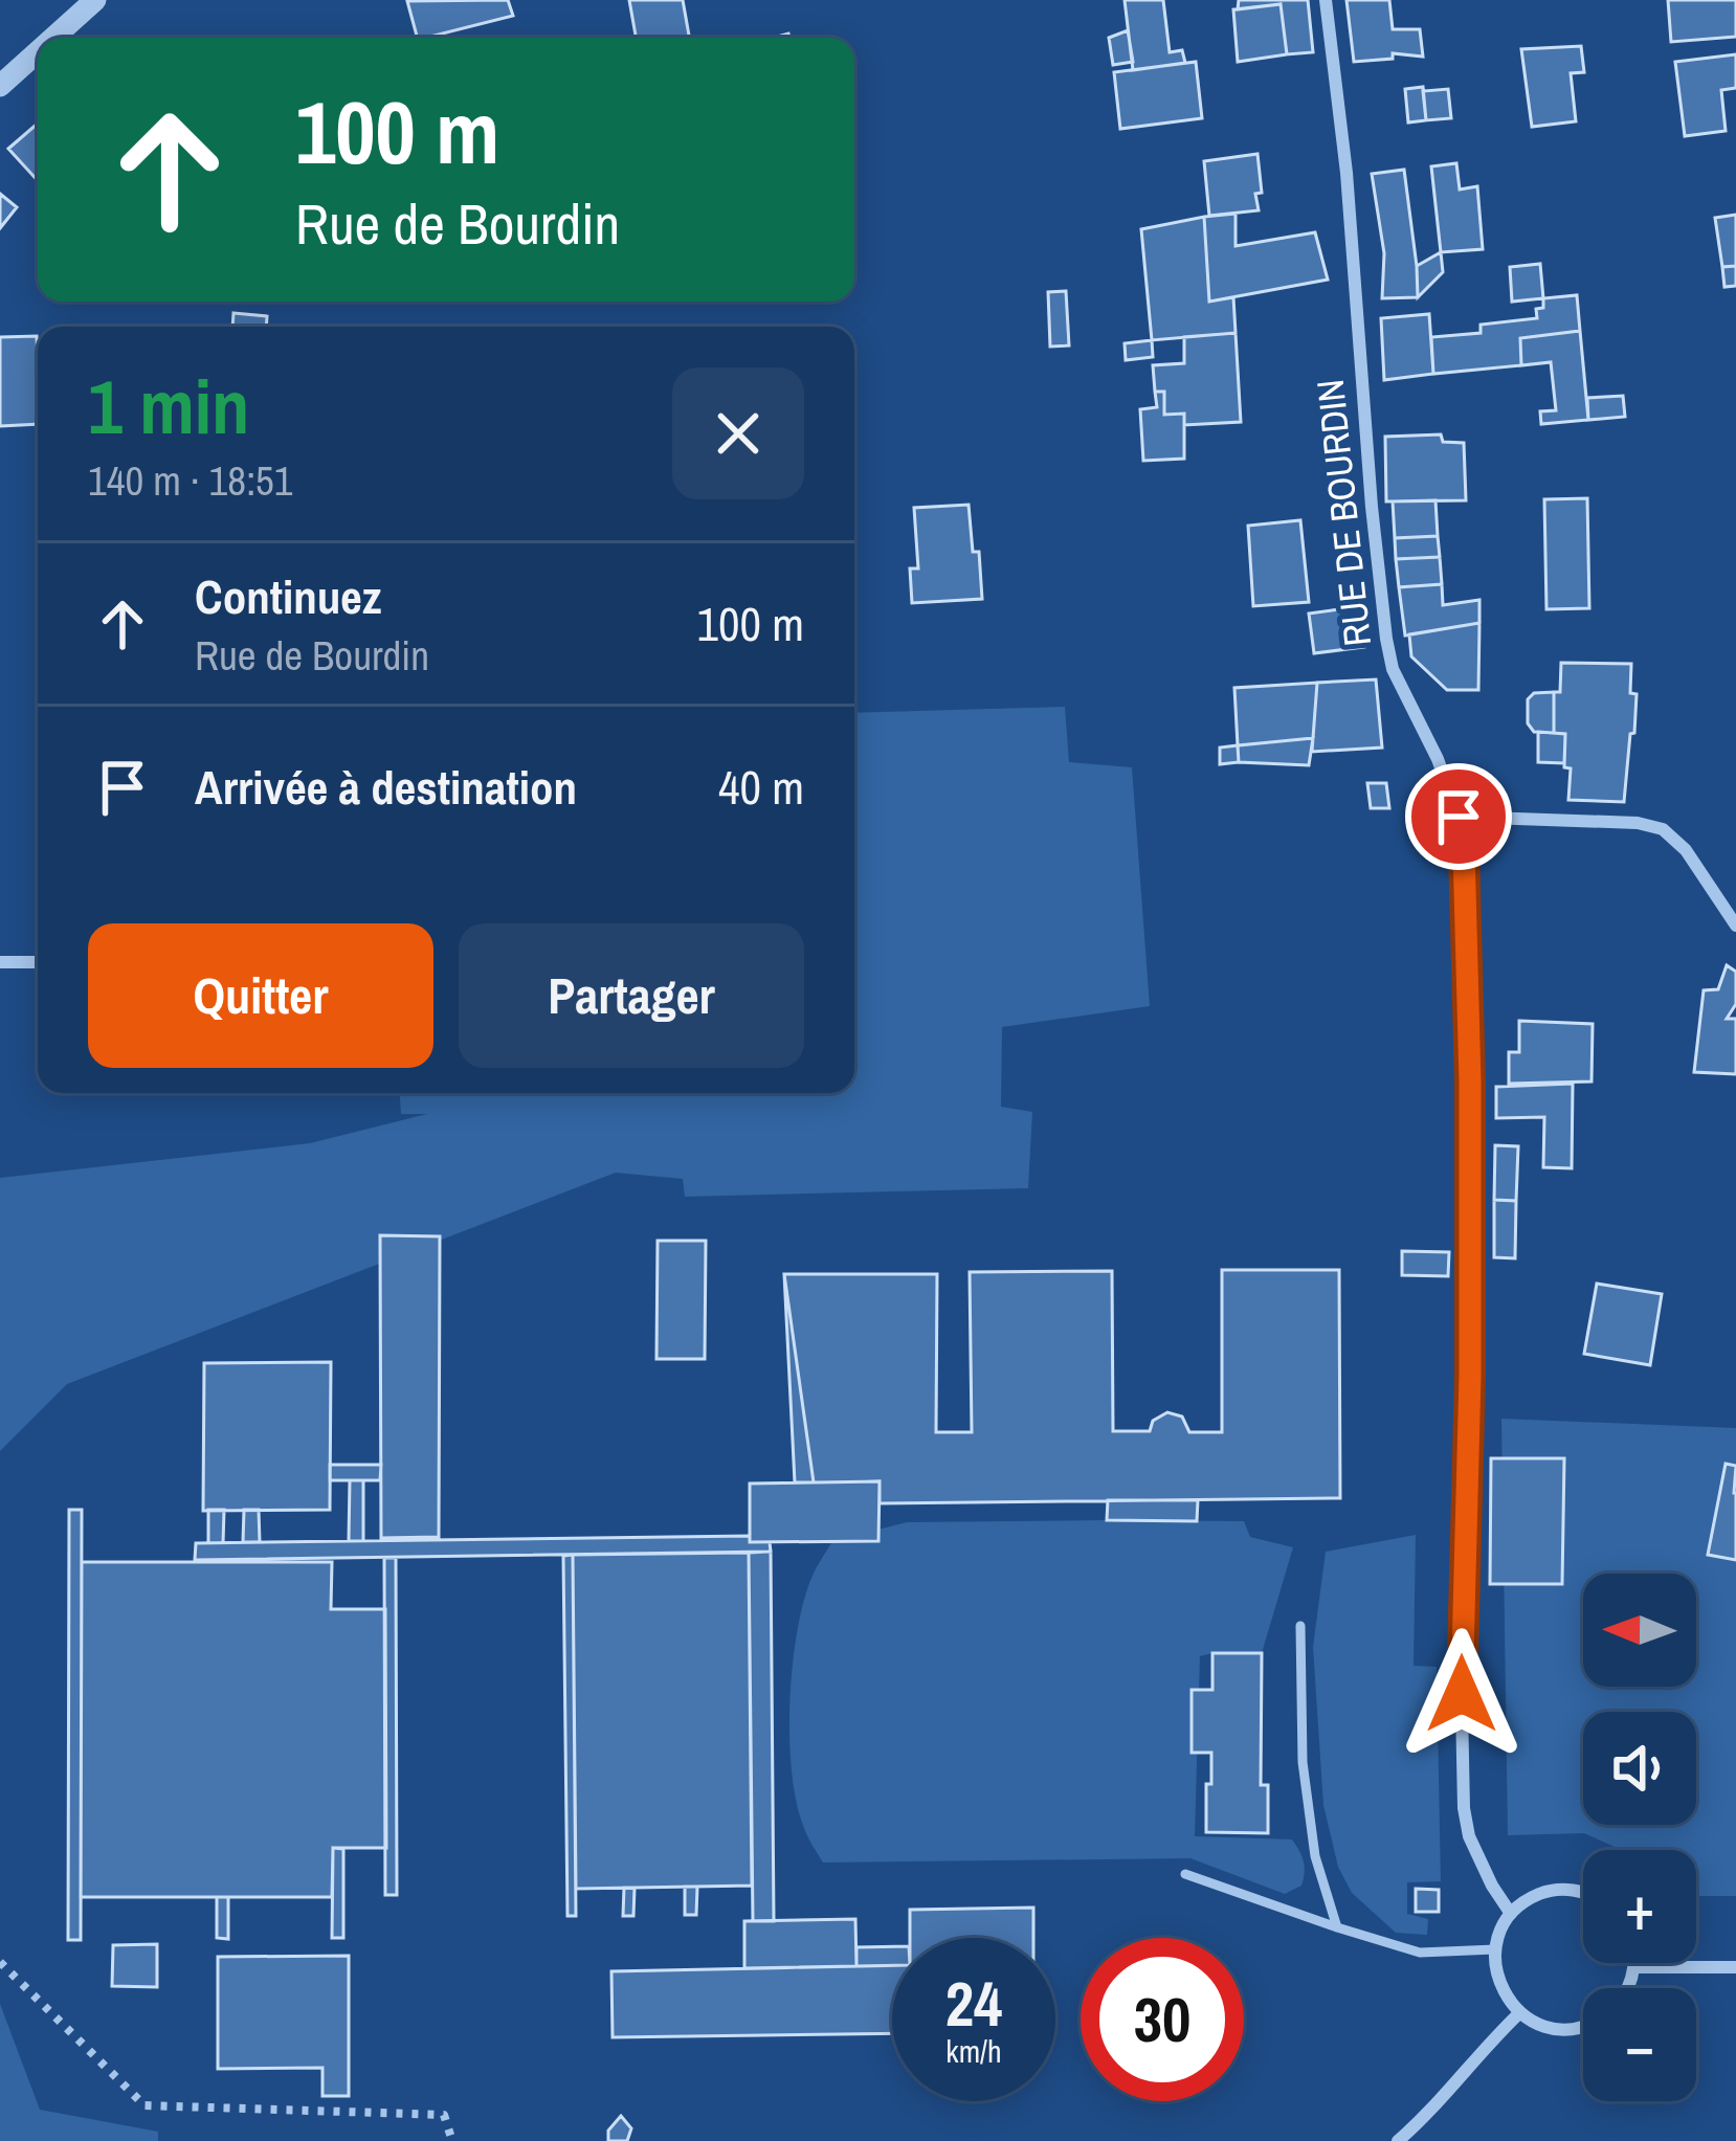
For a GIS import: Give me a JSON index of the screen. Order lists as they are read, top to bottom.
{
  "streets": {
    "street": ["RUE DE BOURDIN"]
  },
  "north": "left",
  "page": {
    "turn": ["100 m", "Rue de Bourdin"],
    "heading": ["1 min", "140 m · 18:51"],
    "list": [
      {
        "name": "Continuez",
        "note": "Rue de Bourdin",
        "value": "100 m"
      },
      {
        "name": "Arrivée à destination",
        "value": "40 m"
      }
    ],
    "buttons": ["Quitter", "Partager"],
    "map_buttons": ["+", "−"],
    "speed": "24 km/h",
    "limit": "30"
  }
}
